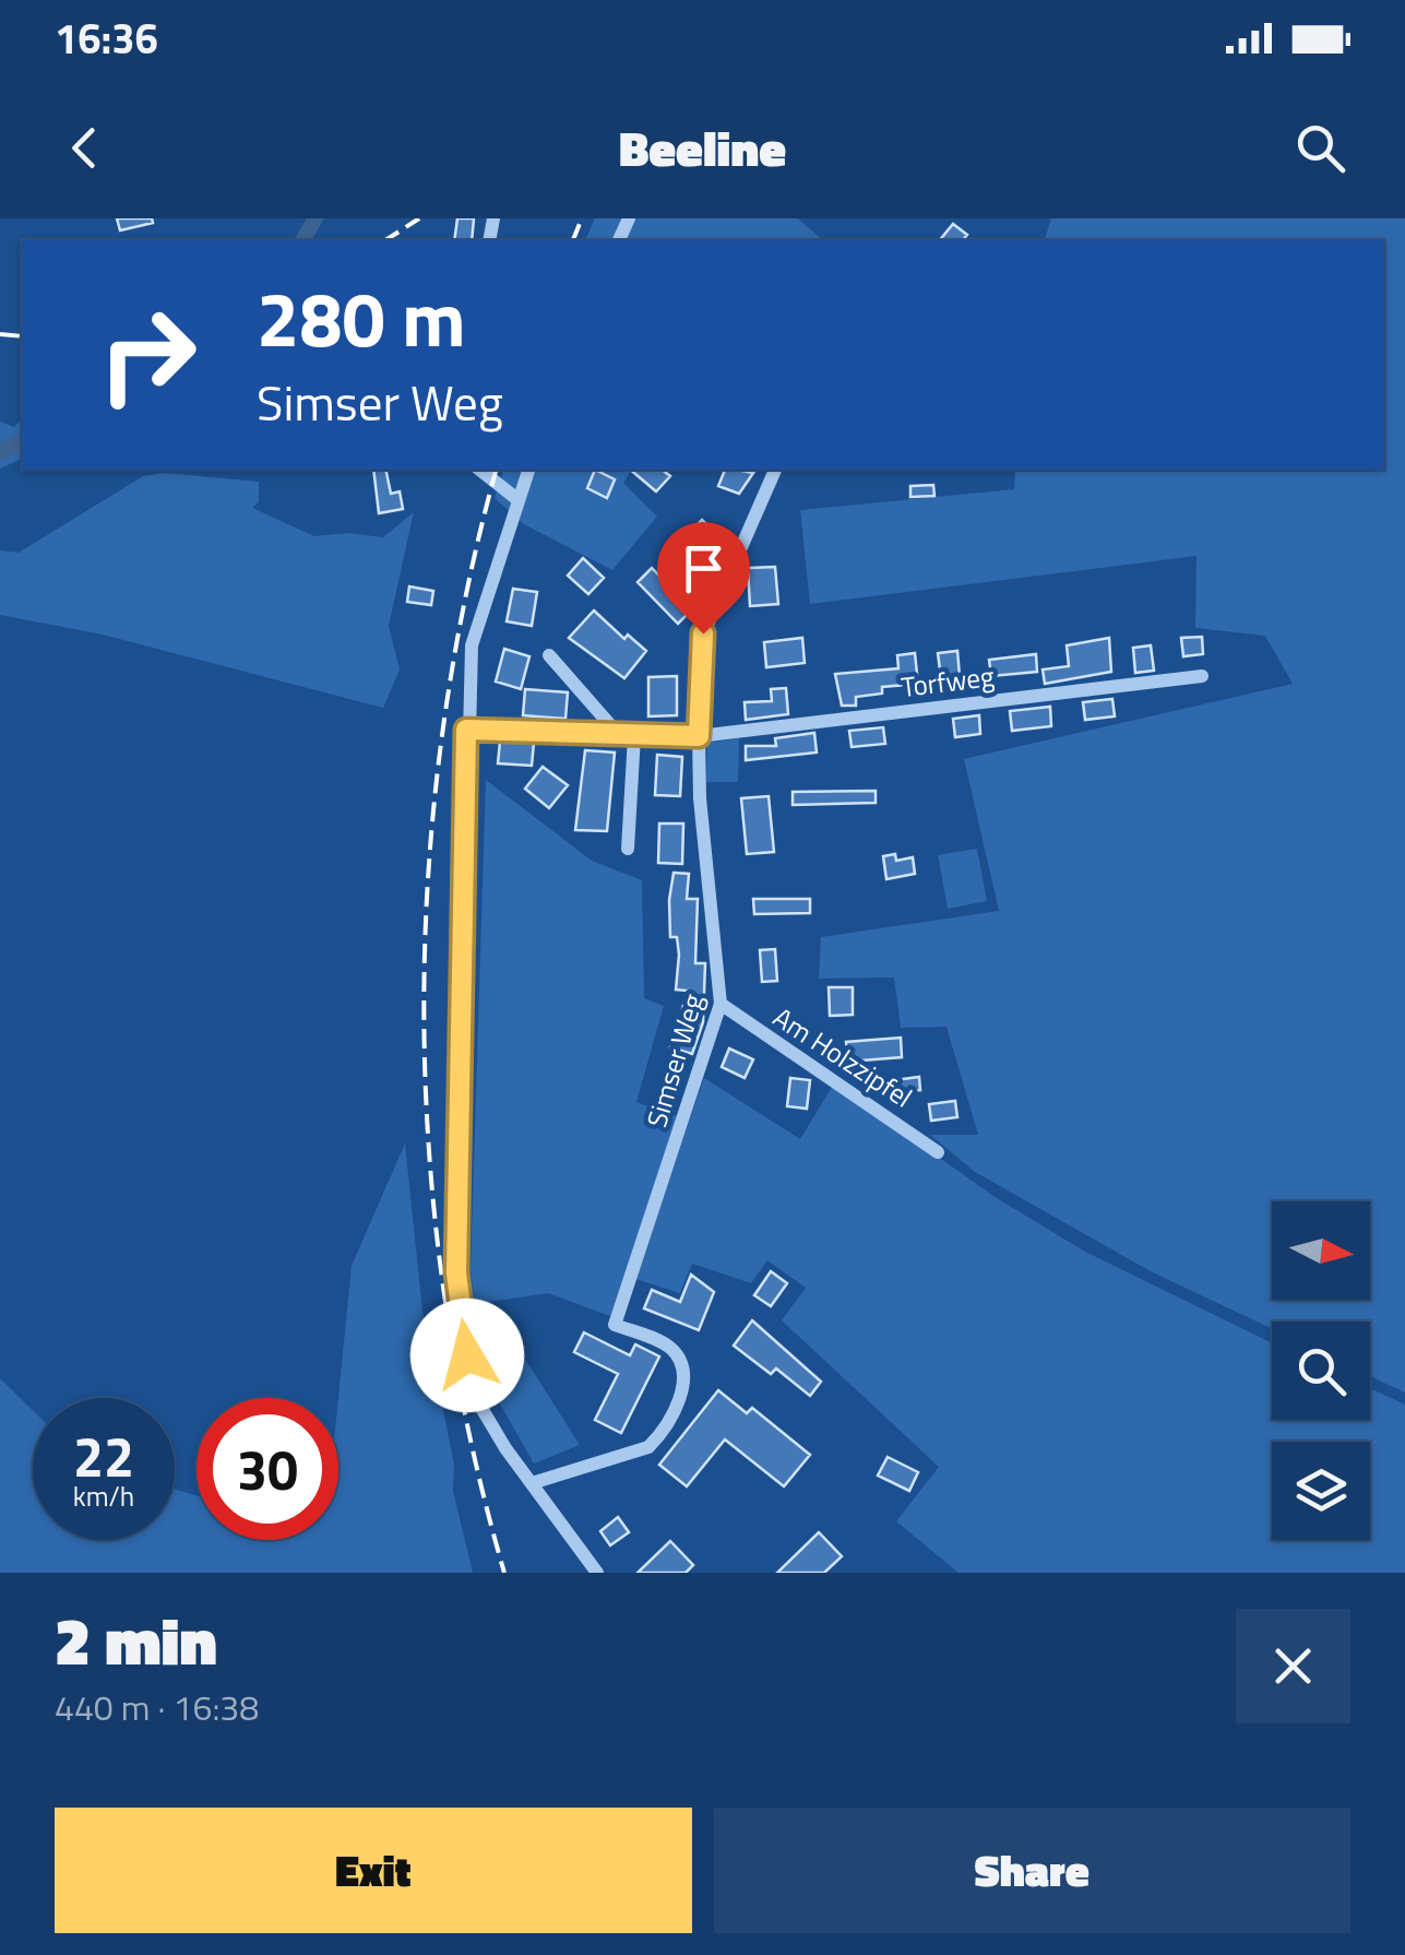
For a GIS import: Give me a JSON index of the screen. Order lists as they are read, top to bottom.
{
  "streets": {
    "street": ["Torfweg", "Am Holzzipfel", "Simser Weg"]
  },
  "crossings": [
    ["Torfweg", "Simser Weg"],
    ["Am Holzzipfel", "Simser Weg"]
  ],
  "north": "right",
  "page": {
    "status": "16:36",
    "header": "Beeline",
    "turn": ["280 m", "Simser Weg"],
    "speed": "22 km/h",
    "limit": "30",
    "heading": ["2 min", "440 m · 16:38"],
    "buttons": ["Exit", "Share"]
  }
}
